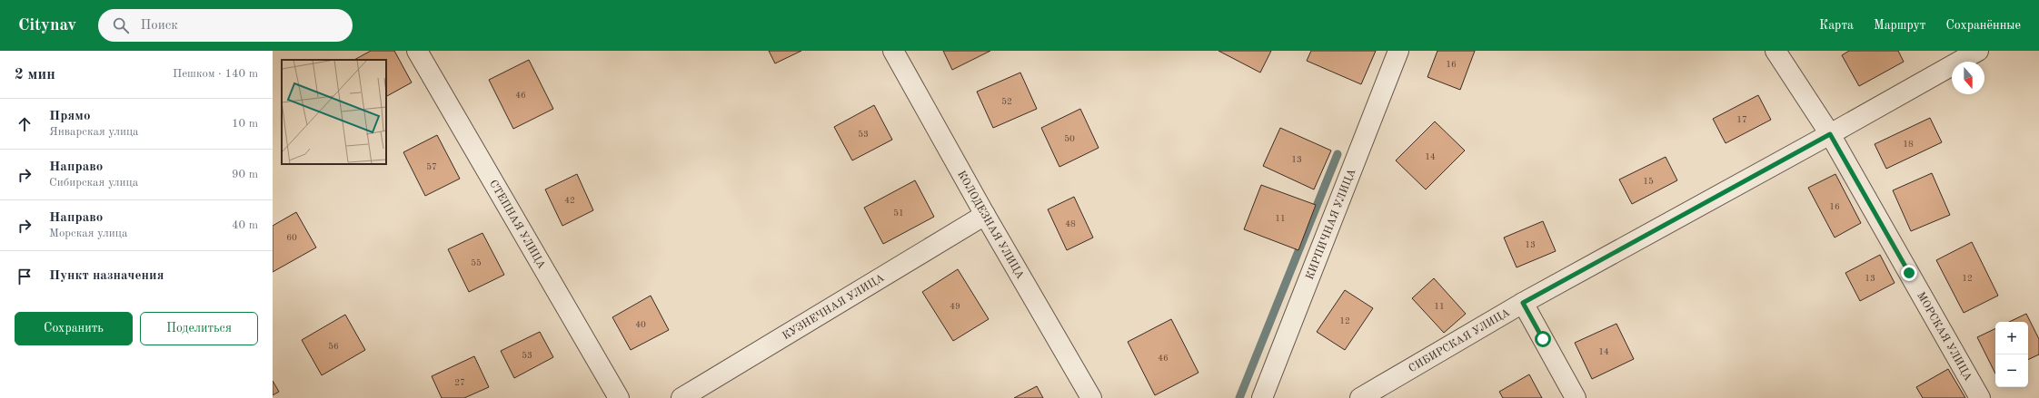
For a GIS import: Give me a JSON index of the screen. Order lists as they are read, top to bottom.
{
  "streets": {
    "street": [
      "СТЕПНАЯ УЛИЦА",
      "КОЛОДЕЗНАЯ УЛИЦА",
      "КИРПИЧНАЯ УЛИЦА",
      "КУЗНЕЧНАЯ УЛИЦА",
      "МОРСКАЯ УЛИЦА",
      "СИБИРСКАЯ УЛИЦА"
    ]
  },
  "crossings": [
    ["КОЛОДЕЗНАЯ УЛИЦА", "КУЗНЕЧНАЯ УЛИЦА"],
    ["МОРСКАЯ УЛИЦА", "СИБИРСКАЯ УЛИЦА"]
  ],
  "house_numbers": [
    "16",
    "46",
    "52",
    "17",
    "53",
    "50",
    "18",
    "14",
    "13",
    "57",
    "15",
    "42",
    "16",
    "51",
    "11",
    "48",
    "60",
    "13",
    "55",
    "13",
    "12",
    "49",
    "11",
    "12",
    "40",
    "56",
    "14",
    "53",
    "46",
    "27"
  ],
  "north": "bottom",
  "page": {
    "header": "Citynav",
    "search": "Поиск",
    "nav": ["Карта", "Маршрут", "Сохранённые"],
    "heading": ["2 мин", "Пешком · 140 m"],
    "list": [
      ["Прямо", "Январская улица", "10 m"],
      ["Направо", "Сибирская улица", "90 m"],
      ["Направо", "Морская улица", "40 m"],
      "Пункт назначения"
    ],
    "buttons": ["Сохранить", "Поделиться"],
    "map_buttons": ["+", "−"]
  }
}
